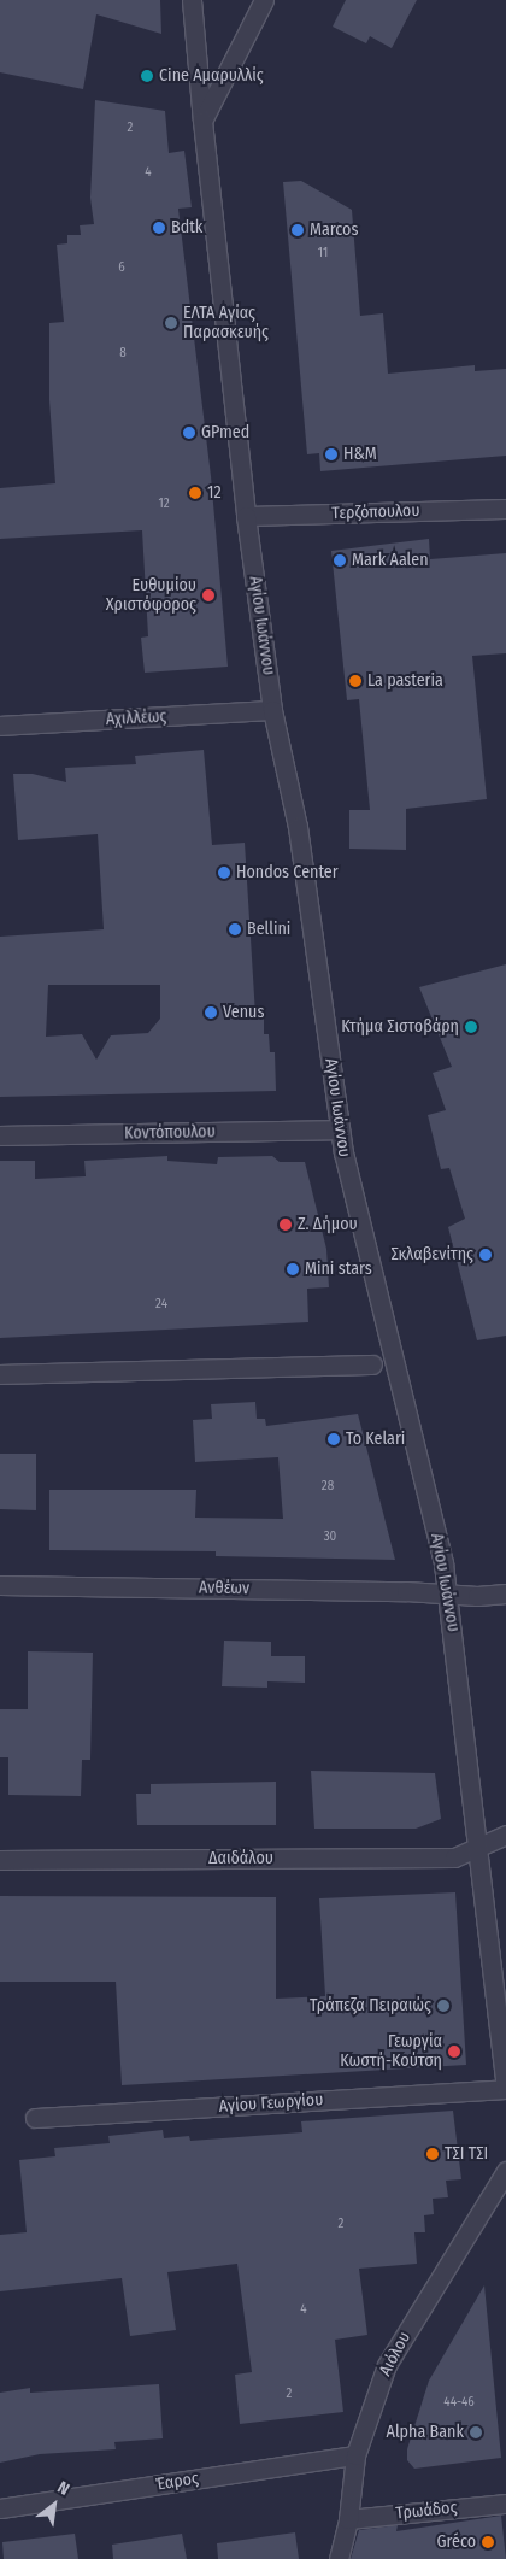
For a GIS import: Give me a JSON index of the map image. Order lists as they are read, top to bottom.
{
  "streets": {
    "street": [
      "Τερζόπουλου",
      "Αγίου Ιωάννου",
      "Αχιλλέως",
      "Κοντόπουλου",
      "Ανθέων",
      "Δαιδάλου",
      "Αγίου Γεωργίου",
      "Αιόλου",
      "Έαρος",
      "Τρωάδος"
    ]
  },
  "crossings": [
    ["Τερζόπουλου", "Αγίου Ιωάννου"],
    ["Αγίου Ιωάννου", "Αχιλλέως"],
    ["Αγίου Ιωάννου", "Κοντόπουλου"],
    ["Αγίου Ιωάννου", "Ανθέων"],
    ["Αγίου Ιωάννου", "Δαιδάλου"],
    ["Αγίου Ιωάννου", "Αγίου Γεωργίου"],
    ["Αιόλου", "Έαρος"],
    ["Αιόλου", "Τρωάδος"]
  ],
  "places": [
    "Cine Αμαρυλλίς",
    "Bdtk",
    "Marcos",
    "ΕΛΤΑ Αγίας Παρασκευής",
    "GPmed",
    "H&M",
    "12",
    "Mark Aalen",
    "Ευθυμίου Χριστόφορος",
    "La pasteria",
    "Hondos Center",
    "Bellini",
    "Venus",
    "Κτήμα Σιστοβάρη",
    "Ζ. Δήμου",
    "Σκλαβενίτης",
    "Mini stars",
    "To Kelari",
    "Τράπεζα Πειραιώς",
    "Γεωργία Κωστή-Κούτση",
    "ΤΣΙ ΤΣΙ",
    "Alpha Bank",
    "Gréco"
  ],
  "house_numbers": [
    "2",
    "4",
    "11",
    "6",
    "8",
    "12",
    "24",
    "28",
    "30",
    "2",
    "4",
    "2",
    "44-46"
  ],
  "north": "top right"
}
